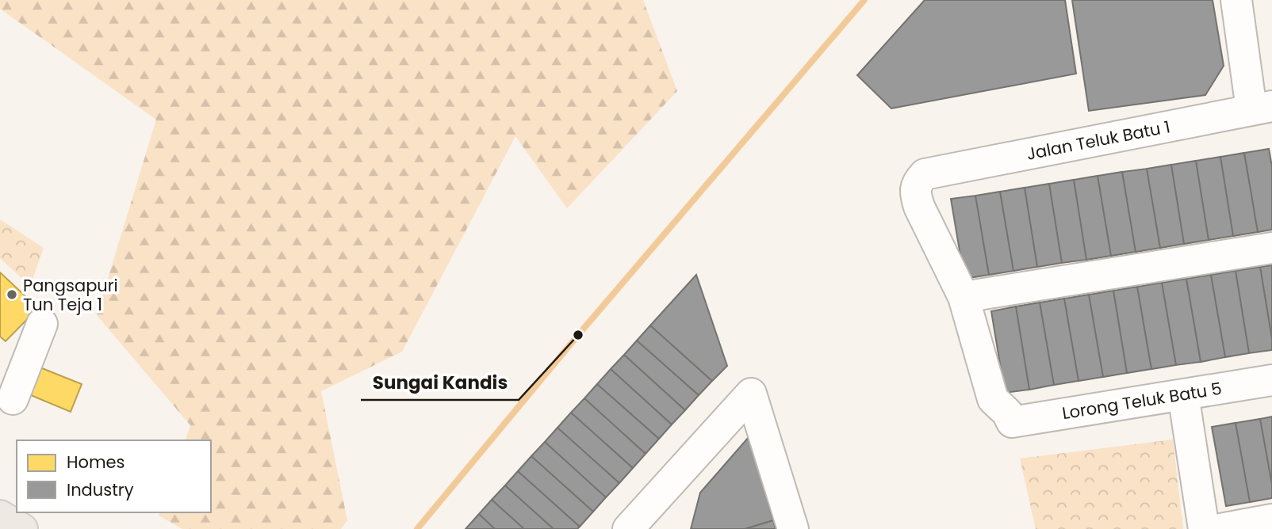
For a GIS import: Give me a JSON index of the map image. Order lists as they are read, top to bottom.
{
  "streets": {
    "street": ["Jalan Teluk Batu 1", "Lorong Teluk Batu 5"]
  },
  "crossings": [
    ["Jalan Teluk Batu 1", "Lorong Teluk Batu 5"]
  ],
  "places": ["Pangsapuri Tun Teja 1", "Sungai Kandis"],
  "legend": ["Homes", "Industry"]
}
